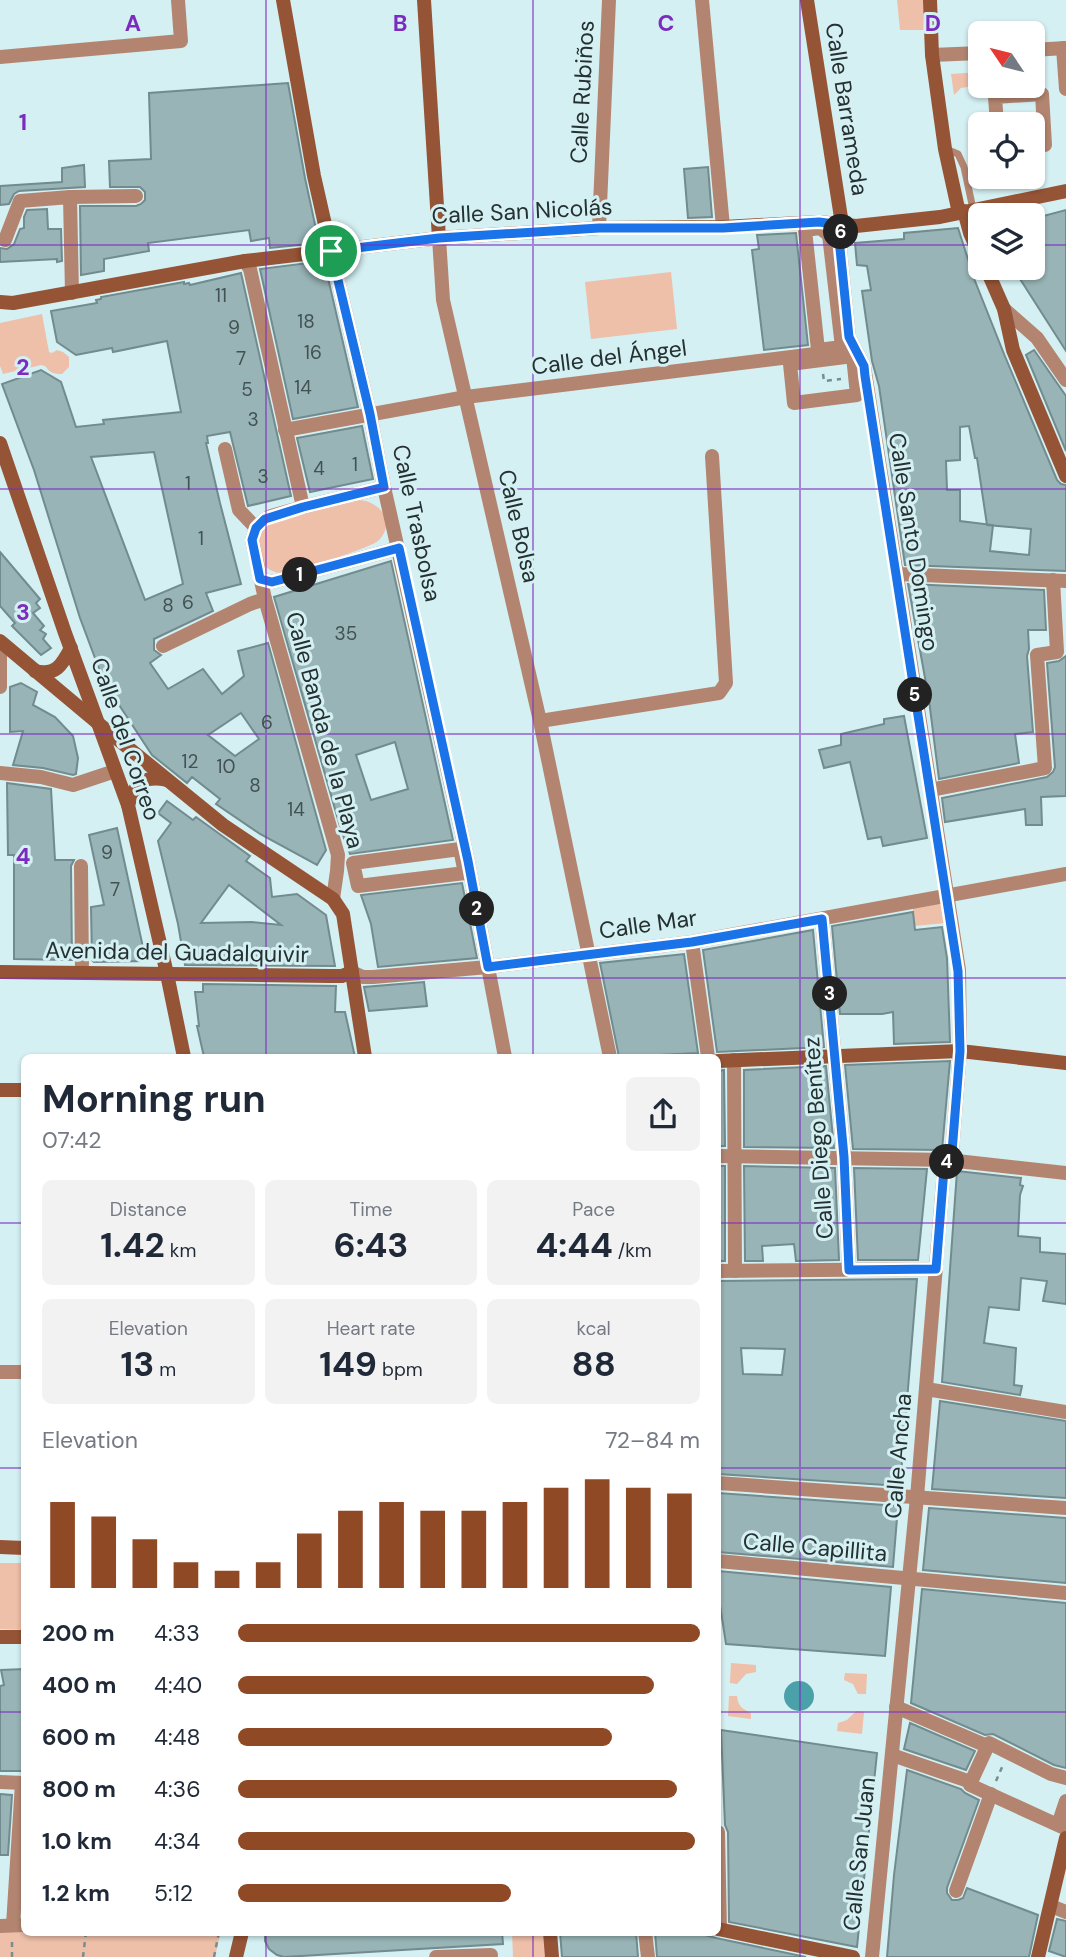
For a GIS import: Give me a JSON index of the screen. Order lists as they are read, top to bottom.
{
  "streets": {
    "street": [
      "Calle Rubiños",
      "Calle Barrameda",
      "Calle San Nicolás",
      "Calle del Ángel",
      "Calle Trasbolsa",
      "Calle Bolsa",
      "Calle Santo Domingo",
      "Calle Banda de la Playa",
      "Calle del Correo",
      "Calle Mar",
      "Avenida del Guadalquivir",
      "Calle Diego Benítez",
      "Calle Ancha",
      "Calle Capillita",
      "Calle San Juan"
    ]
  },
  "crossings": [
    ["Calle Rubiños", "Calle San Nicolás"],
    ["Calle Barrameda", "Calle San Nicolás"],
    ["Calle Barrameda", "Calle Santo Domingo"],
    ["Calle San Nicolás", "Calle Trasbolsa"],
    ["Calle San Nicolás", "Calle Bolsa"],
    ["Calle San Nicolás", "Calle Santo Domingo"],
    ["Calle del Ángel", "Calle Trasbolsa"],
    ["Calle del Ángel", "Calle Bolsa"],
    ["Calle del Ángel", "Calle Santo Domingo"],
    ["Calle Trasbolsa", "Calle Mar"],
    ["Calle Bolsa", "Calle Mar"],
    ["Calle Santo Domingo", "Calle Mar"],
    ["Calle Santo Domingo", "Calle Ancha"],
    ["Calle Banda de la Playa", "Calle Mar"],
    ["Calle Banda de la Playa", "Avenida del Guadalquivir"],
    ["Calle del Correo", "Avenida del Guadalquivir"],
    ["Calle Mar", "Avenida del Guadalquivir"],
    ["Calle Mar", "Calle Diego Benítez"],
    ["Calle Ancha", "Calle Capillita"],
    ["Calle Ancha", "Calle San Juan"]
  ],
  "house_numbers": [
    "11",
    "18",
    "9",
    "16",
    "7",
    "14",
    "5",
    "3",
    "1",
    "4",
    "3",
    "1",
    "1",
    "6",
    "8",
    "35",
    "6",
    "12",
    "10",
    "8",
    "14",
    "9",
    "7"
  ],
  "north": "top left",
  "page": {
    "pins": [
      "6",
      "1",
      "5",
      "2",
      "3",
      "4"
    ],
    "heading": ["Morning run", "07:42"],
    "stats": [
      ["Distance", "1.42 km"],
      ["Time", "6:43"],
      ["Pace", "4:44 /km"],
      ["Elevation", "13 m"],
      ["Heart rate", "149 bpm"],
      ["kcal", "88"]
    ],
    "chart": ["Elevation", "72–84 m"],
    "list": [
      {
        "name": "200 m",
        "note": "4:33"
      },
      {
        "name": "400 m",
        "note": "4:40"
      },
      {
        "name": "600 m",
        "note": "4:48"
      },
      {
        "name": "800 m",
        "note": "4:36"
      },
      {
        "name": "1.0 km",
        "note": "4:34"
      },
      {
        "name": "1.2 km",
        "note": "5:12"
      }
    ]
  },
  "grid": {
    "columns": [
      "A",
      "B",
      "C",
      "D"
    ],
    "rows": [
      "1",
      "2",
      "3",
      "4"
    ]
  }
}
